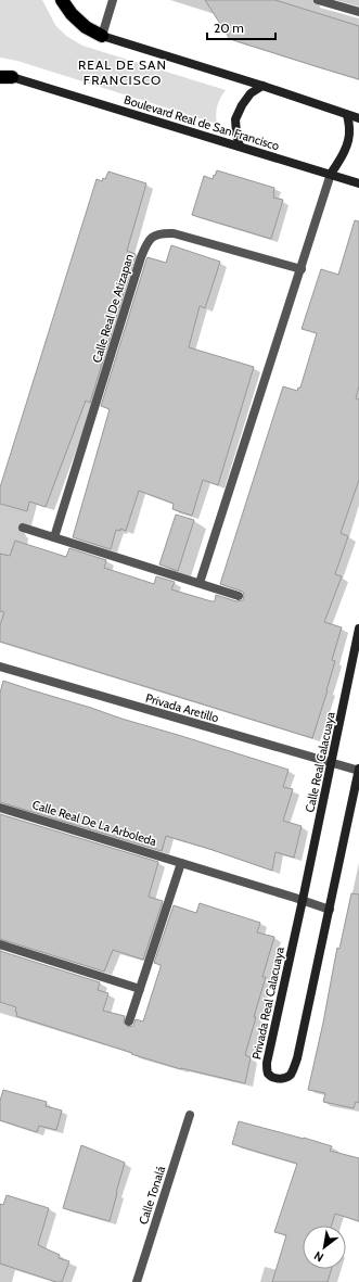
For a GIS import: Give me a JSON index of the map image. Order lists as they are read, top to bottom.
{
  "streets": {
    "street": [
      "Boulevard Real de San Francisco",
      "Calle Real De Atizapan",
      "Privada Aretillo",
      "Calle Real Calacuaya",
      "Calle Real De La Arboleda",
      "Privada Real Calacuaya",
      "Calle Tonalá"
    ]
  },
  "crossings": [
    ["Privada Aretillo", "Calle Real Calacuaya"],
    ["Calle Real Calacuaya", "Calle Real De La Arboleda"],
    ["Calle Real Calacuaya", "Privada Real Calacuaya"],
    ["Calle Real De La Arboleda", "Privada Real Calacuaya"]
  ],
  "districts": ["REAL DE SAN FRANCISCO"],
  "scale_bar": "20 m",
  "north": "bottom left"
}
